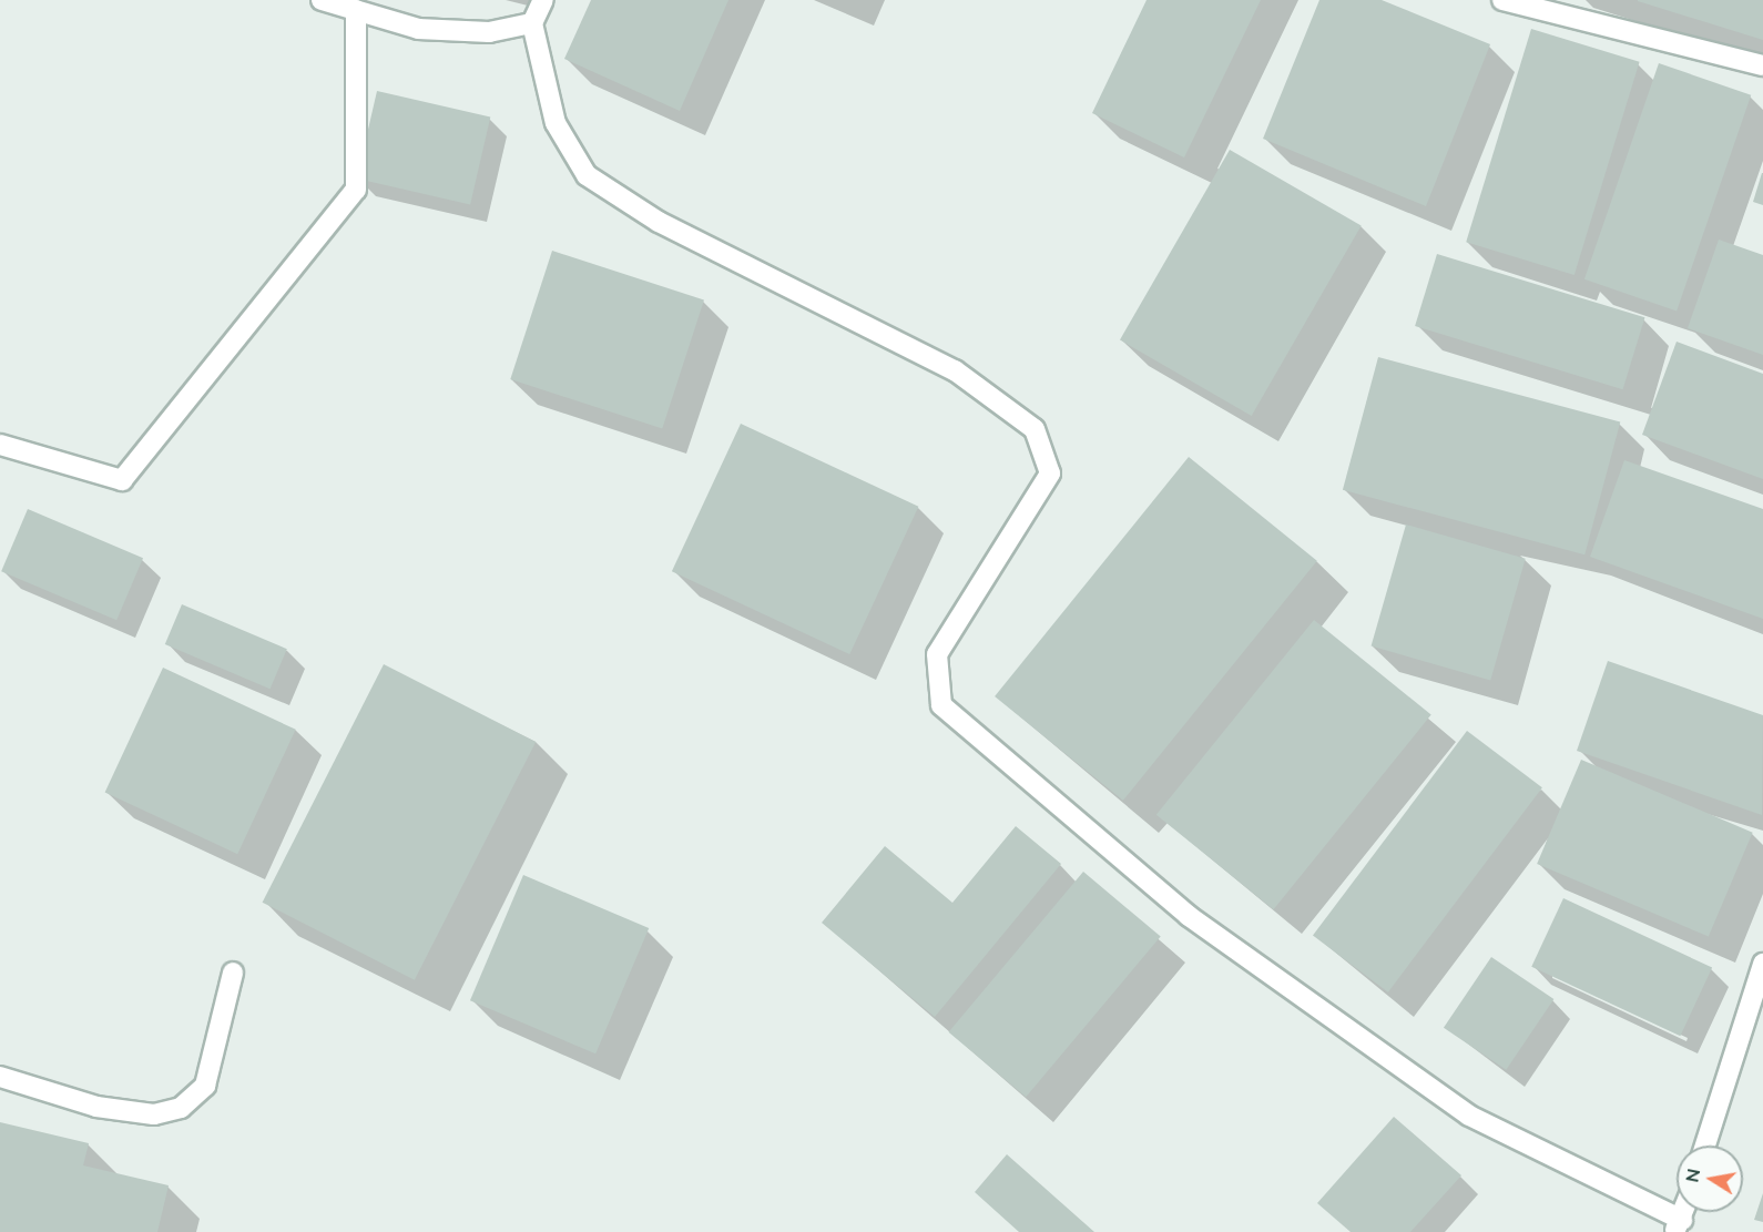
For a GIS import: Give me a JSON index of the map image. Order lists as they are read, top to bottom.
{
  "north": "left"
}
